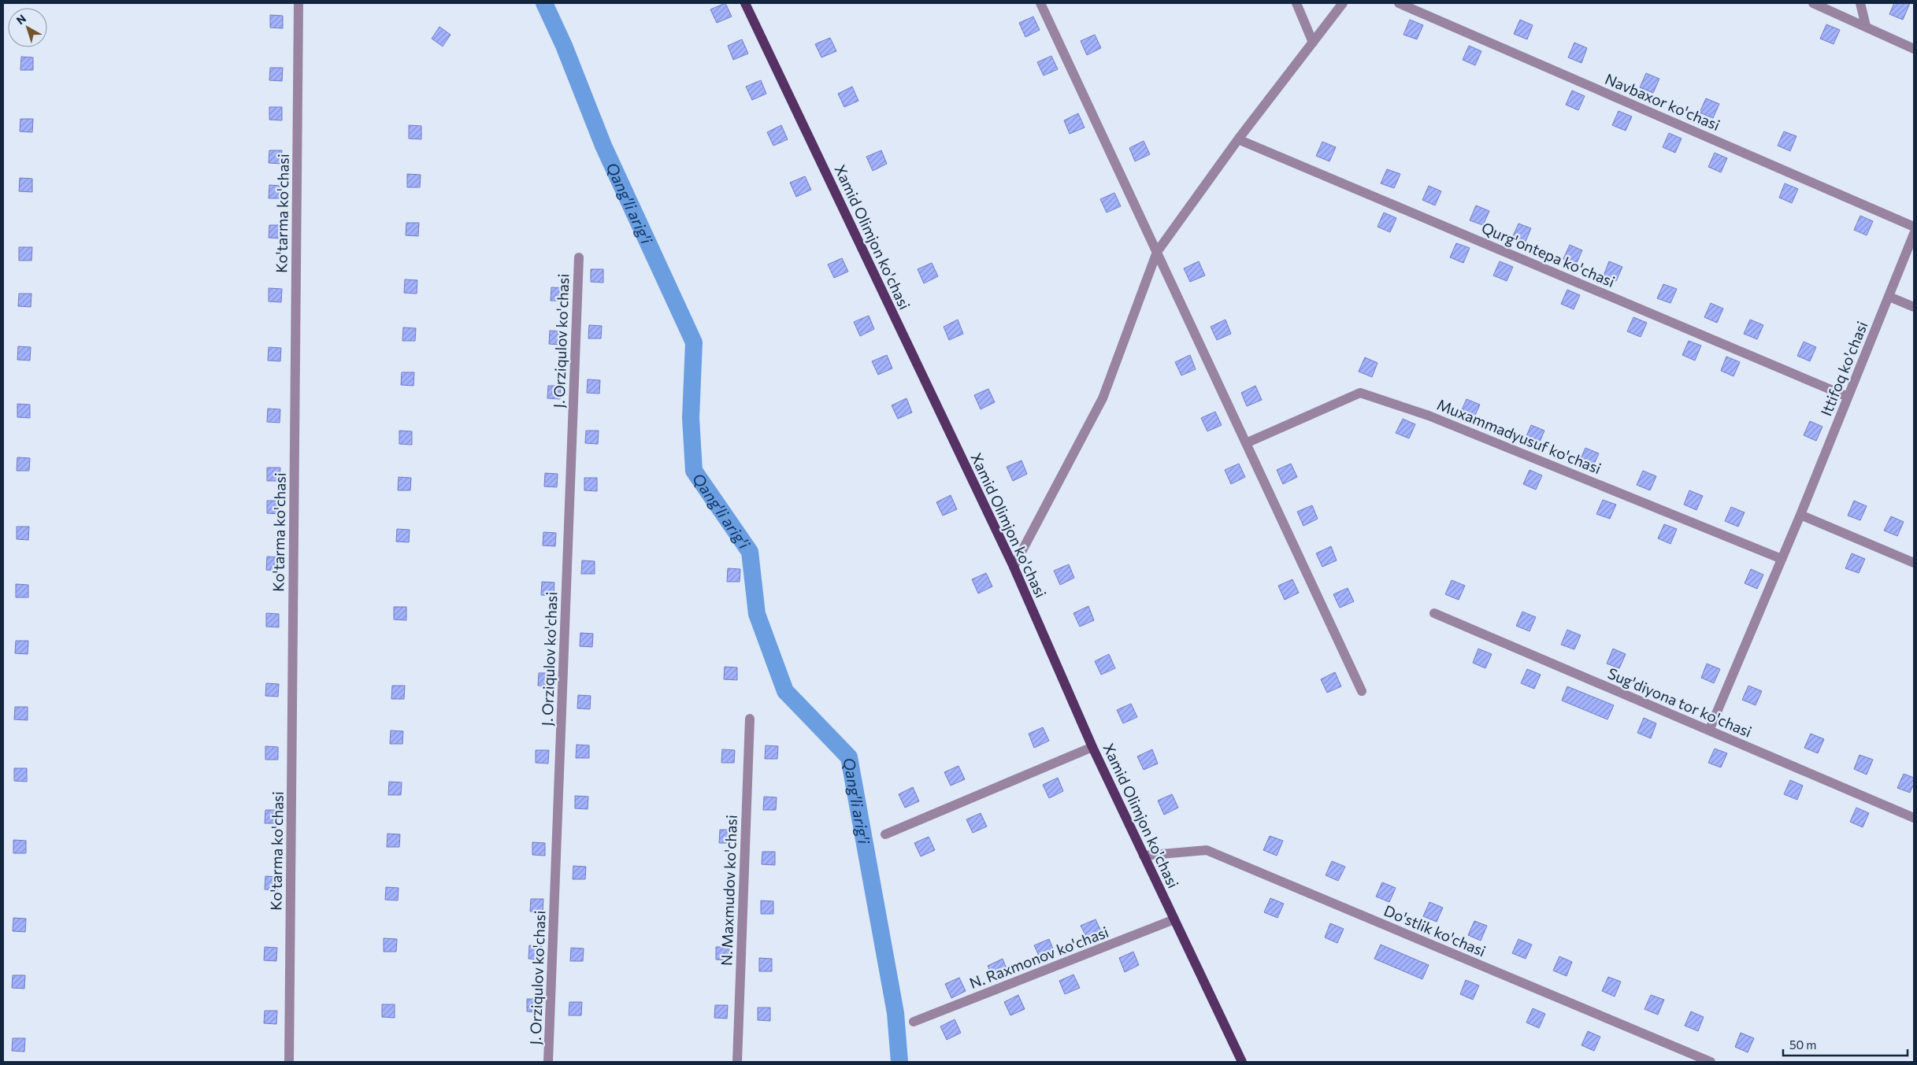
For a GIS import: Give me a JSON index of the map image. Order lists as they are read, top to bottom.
{
  "streets": {
    "main road": ["Xamid Olimjon ko'chasi"],
    "street": [
      "Navbaxor ko'chasi",
      "Ko'tarma ko'chasi",
      "Qurg'ontepa ko'chasi",
      "J. Orziqulov ko'chasi",
      "Ittifoq ko'chasi",
      "Muxammadyusuf ko'chasi",
      "Sug'diyona tor ko'chasi",
      "N. Maxmudov ko'chasi",
      "Do'stlik ko'chasi",
      "N. Raxmonov ko'chasi"
    ]
  },
  "crossings": [
    ["Xamid Olimjon ko'chasi", "Do'stlik ko'chasi"],
    ["Xamid Olimjon ko'chasi", "N. Raxmonov ko'chasi"],
    ["Qurg'ontepa ko'chasi", "Ittifoq ko'chasi"],
    ["Ittifoq ko'chasi", "Muxammadyusuf ko'chasi"],
    ["Ittifoq ko'chasi", "Sug'diyona tor ko'chasi"]
  ],
  "water": ["Qang'li arig'i"],
  "scale_bar": "50 m",
  "north": "top left"
}
